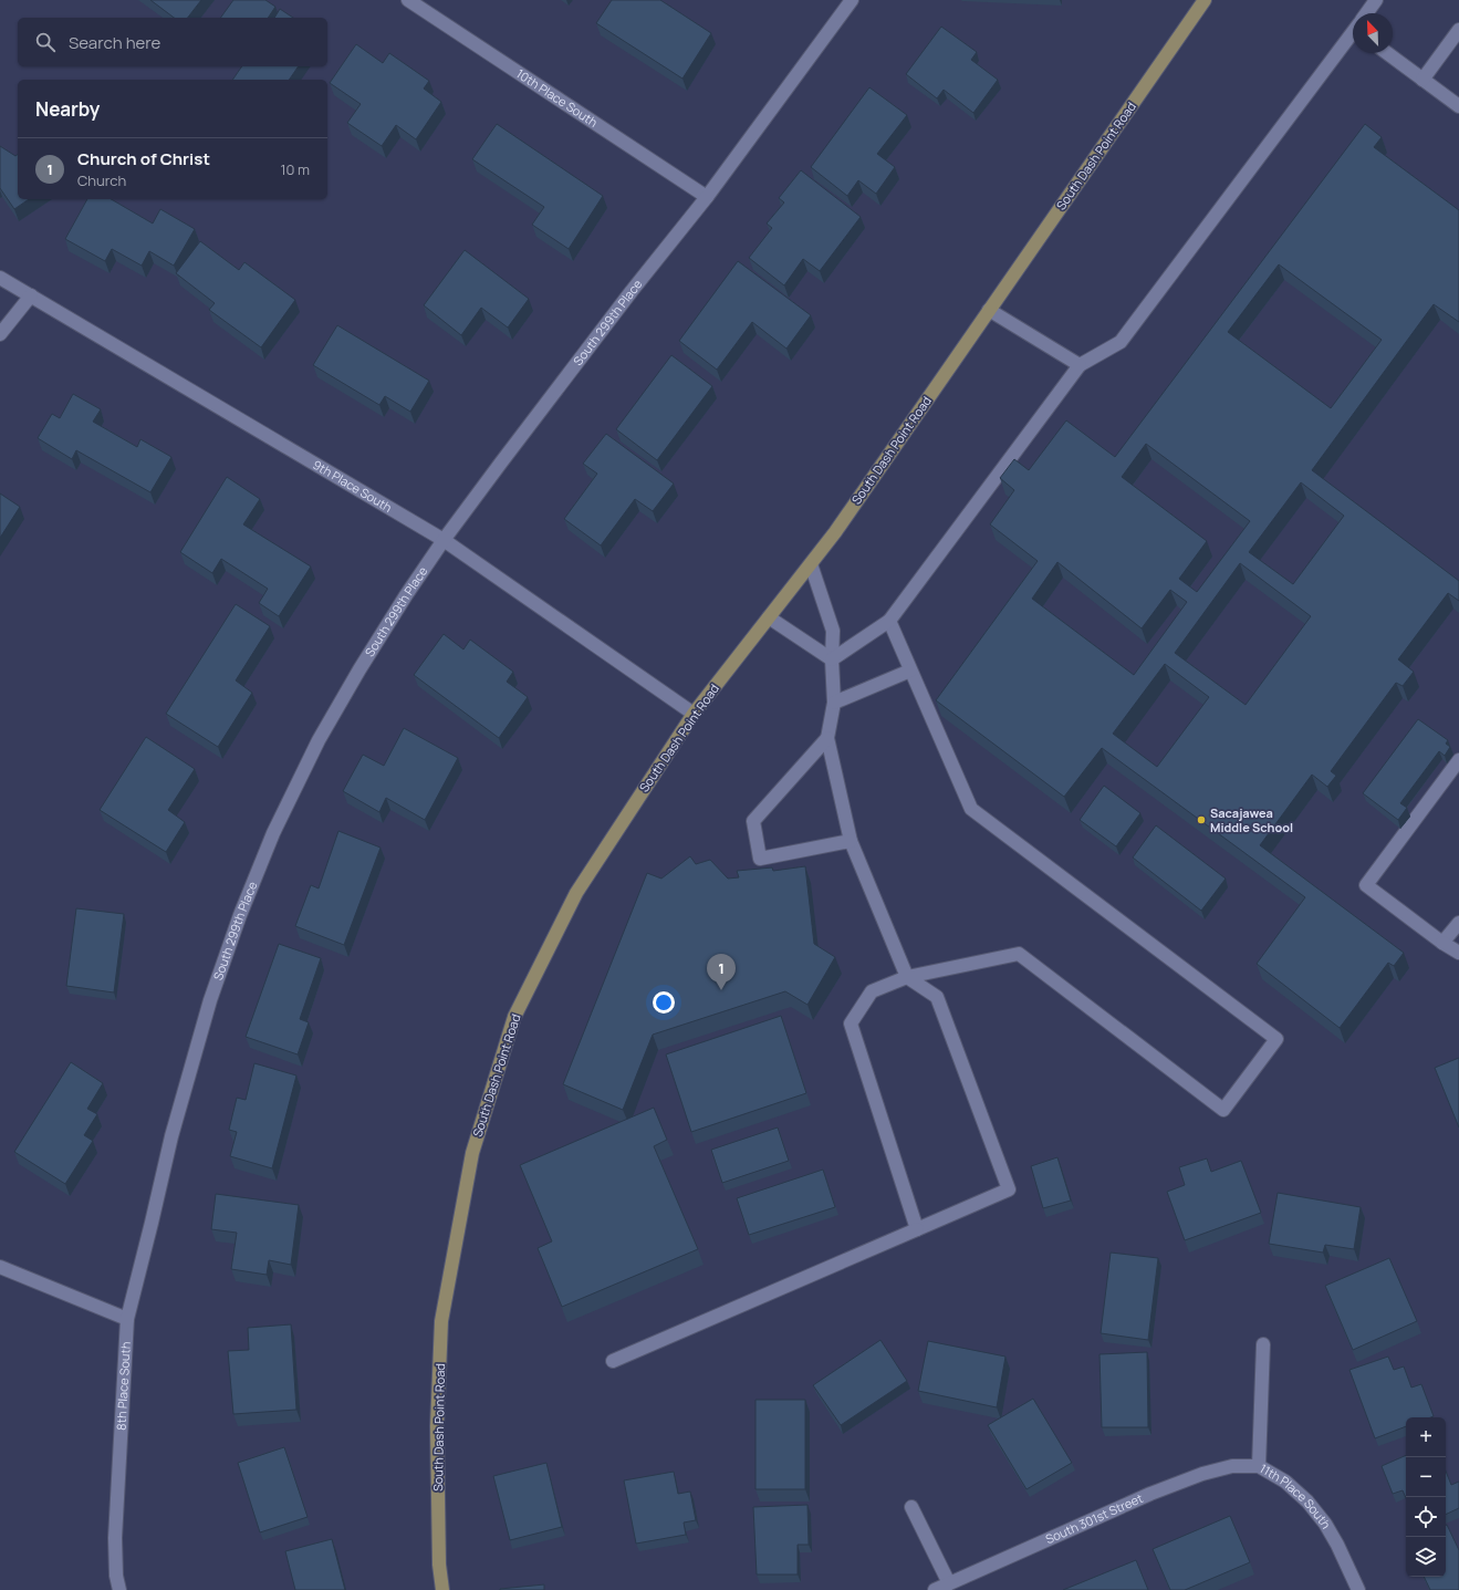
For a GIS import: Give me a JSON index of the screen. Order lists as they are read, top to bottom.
{
  "streets": {
    "main road": ["South Dash Point Road"],
    "street": [
      "10th Place South",
      "South 299th Place",
      "9th Place South",
      "8th Place South",
      "11th Place South",
      "South 301st Street"
    ]
  },
  "crossings": [
    ["10th Place South", "South 299th Place"],
    ["South Dash Point Road", "9th Place South"],
    ["South 299th Place", "9th Place South"],
    ["South 299th Place", "8th Place South"],
    ["11th Place South", "South 301st Street"]
  ],
  "places": ["Sacajawea Middle School"],
  "north": "top left",
  "page": {
    "search": "Search here",
    "heading": "Nearby",
    "list": [
      {
        "mark": "1",
        "name": "Church of Christ",
        "note": "Church",
        "value": "10 m"
      }
    ],
    "pins": "1",
    "map_buttons": ["+", "−"]
  }
}
